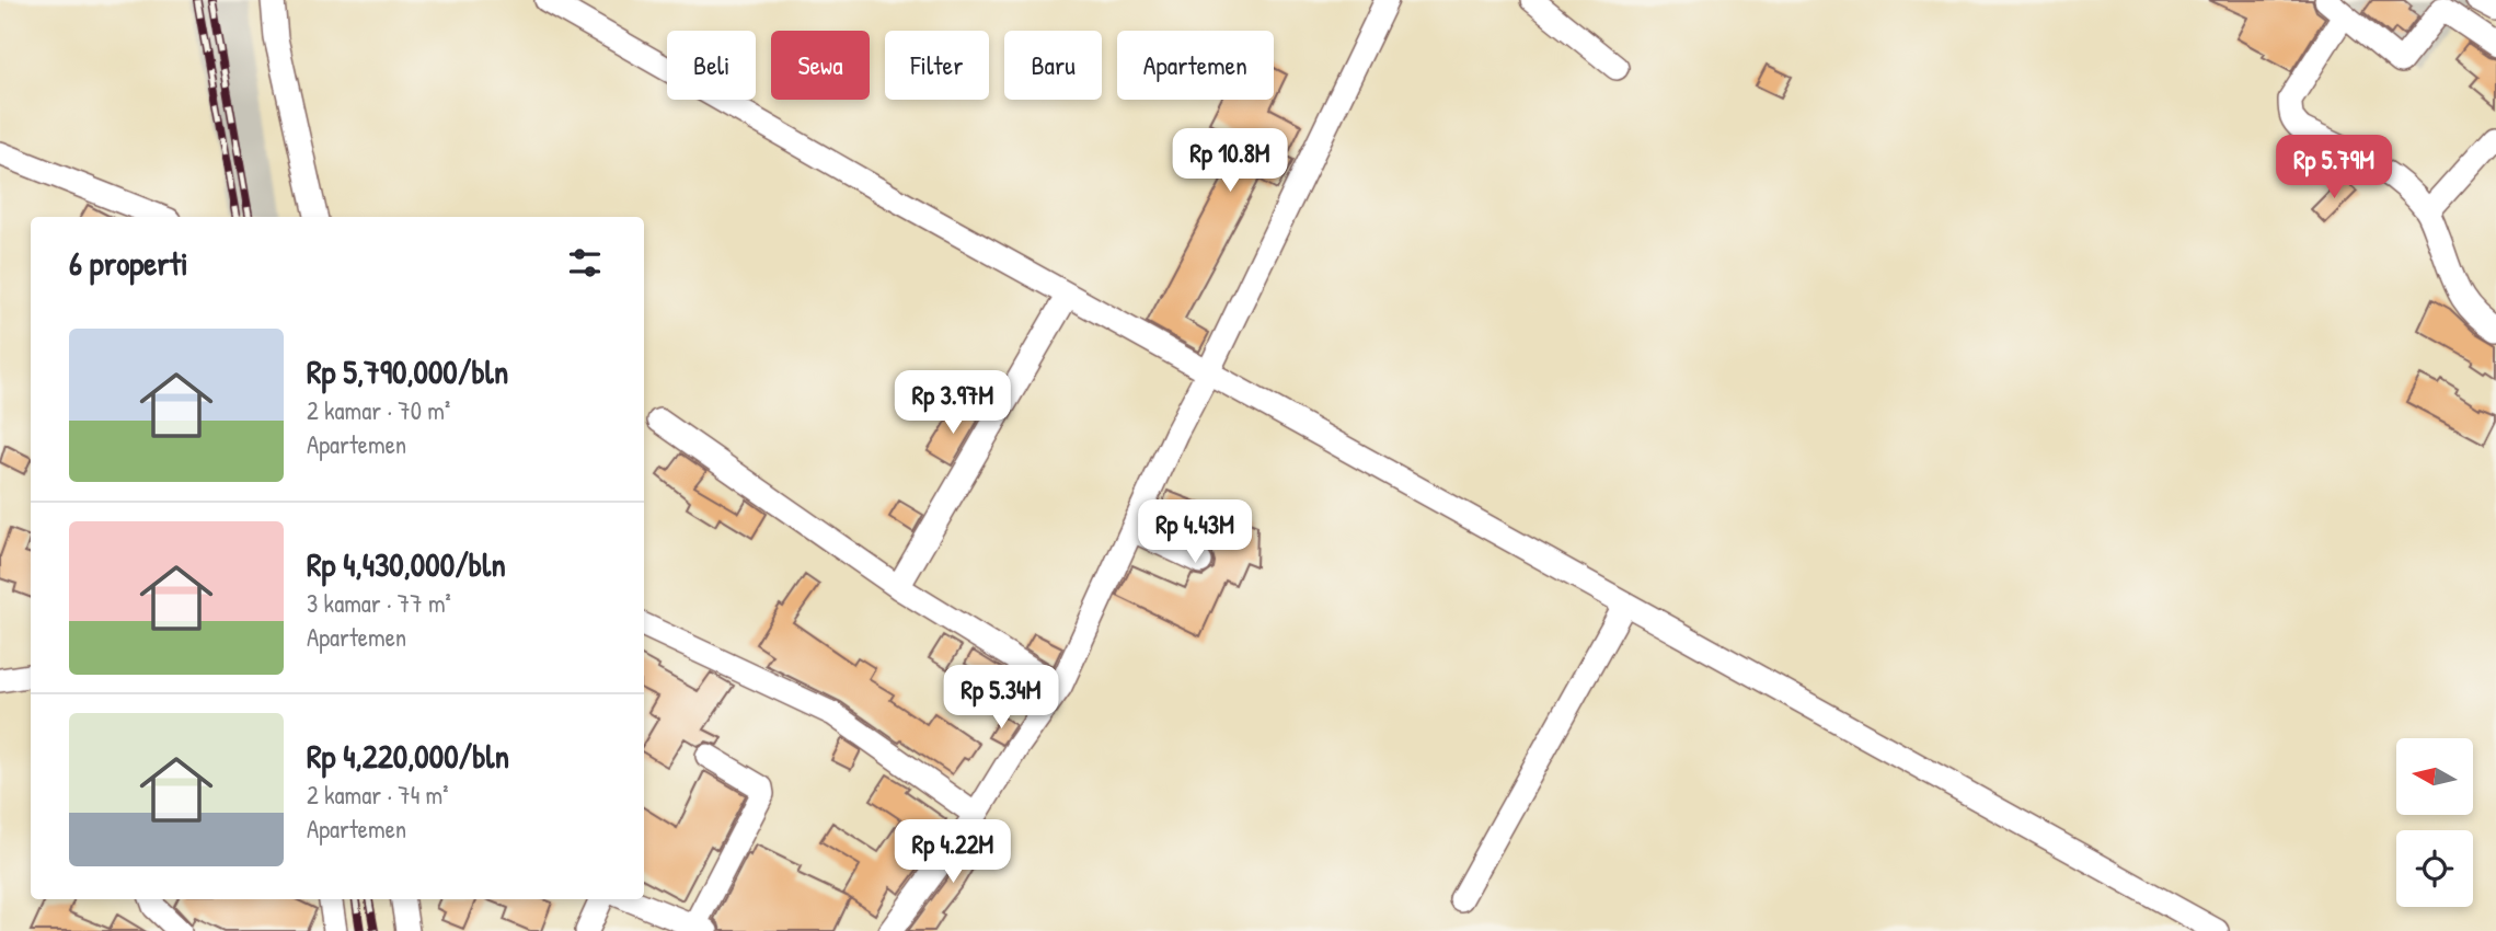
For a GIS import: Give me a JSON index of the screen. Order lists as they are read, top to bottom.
{
  "north": "left",
  "page": {
    "chip": [
      "Beli",
      "Sewa",
      "Filter",
      "Baru",
      "Apartemen"
    ],
    "price": [
      "Rp 10.8M",
      "Rp 5.79M",
      "Rp 3.97M",
      "Rp 4.43M",
      "Rp 5.34M",
      "Rp 4.22M"
    ],
    "heading": "6 properti",
    "list": [
      {
        "name": "Rp 5,790,000/bln",
        "note": "2 kamar · 70 m² · Apartemen"
      },
      {
        "name": "Rp 4,430,000/bln",
        "note": "3 kamar · 77 m² · Apartemen"
      },
      {
        "name": "Rp 4,220,000/bln",
        "note": "2 kamar · 74 m² · Apartemen"
      }
    ]
  }
}
